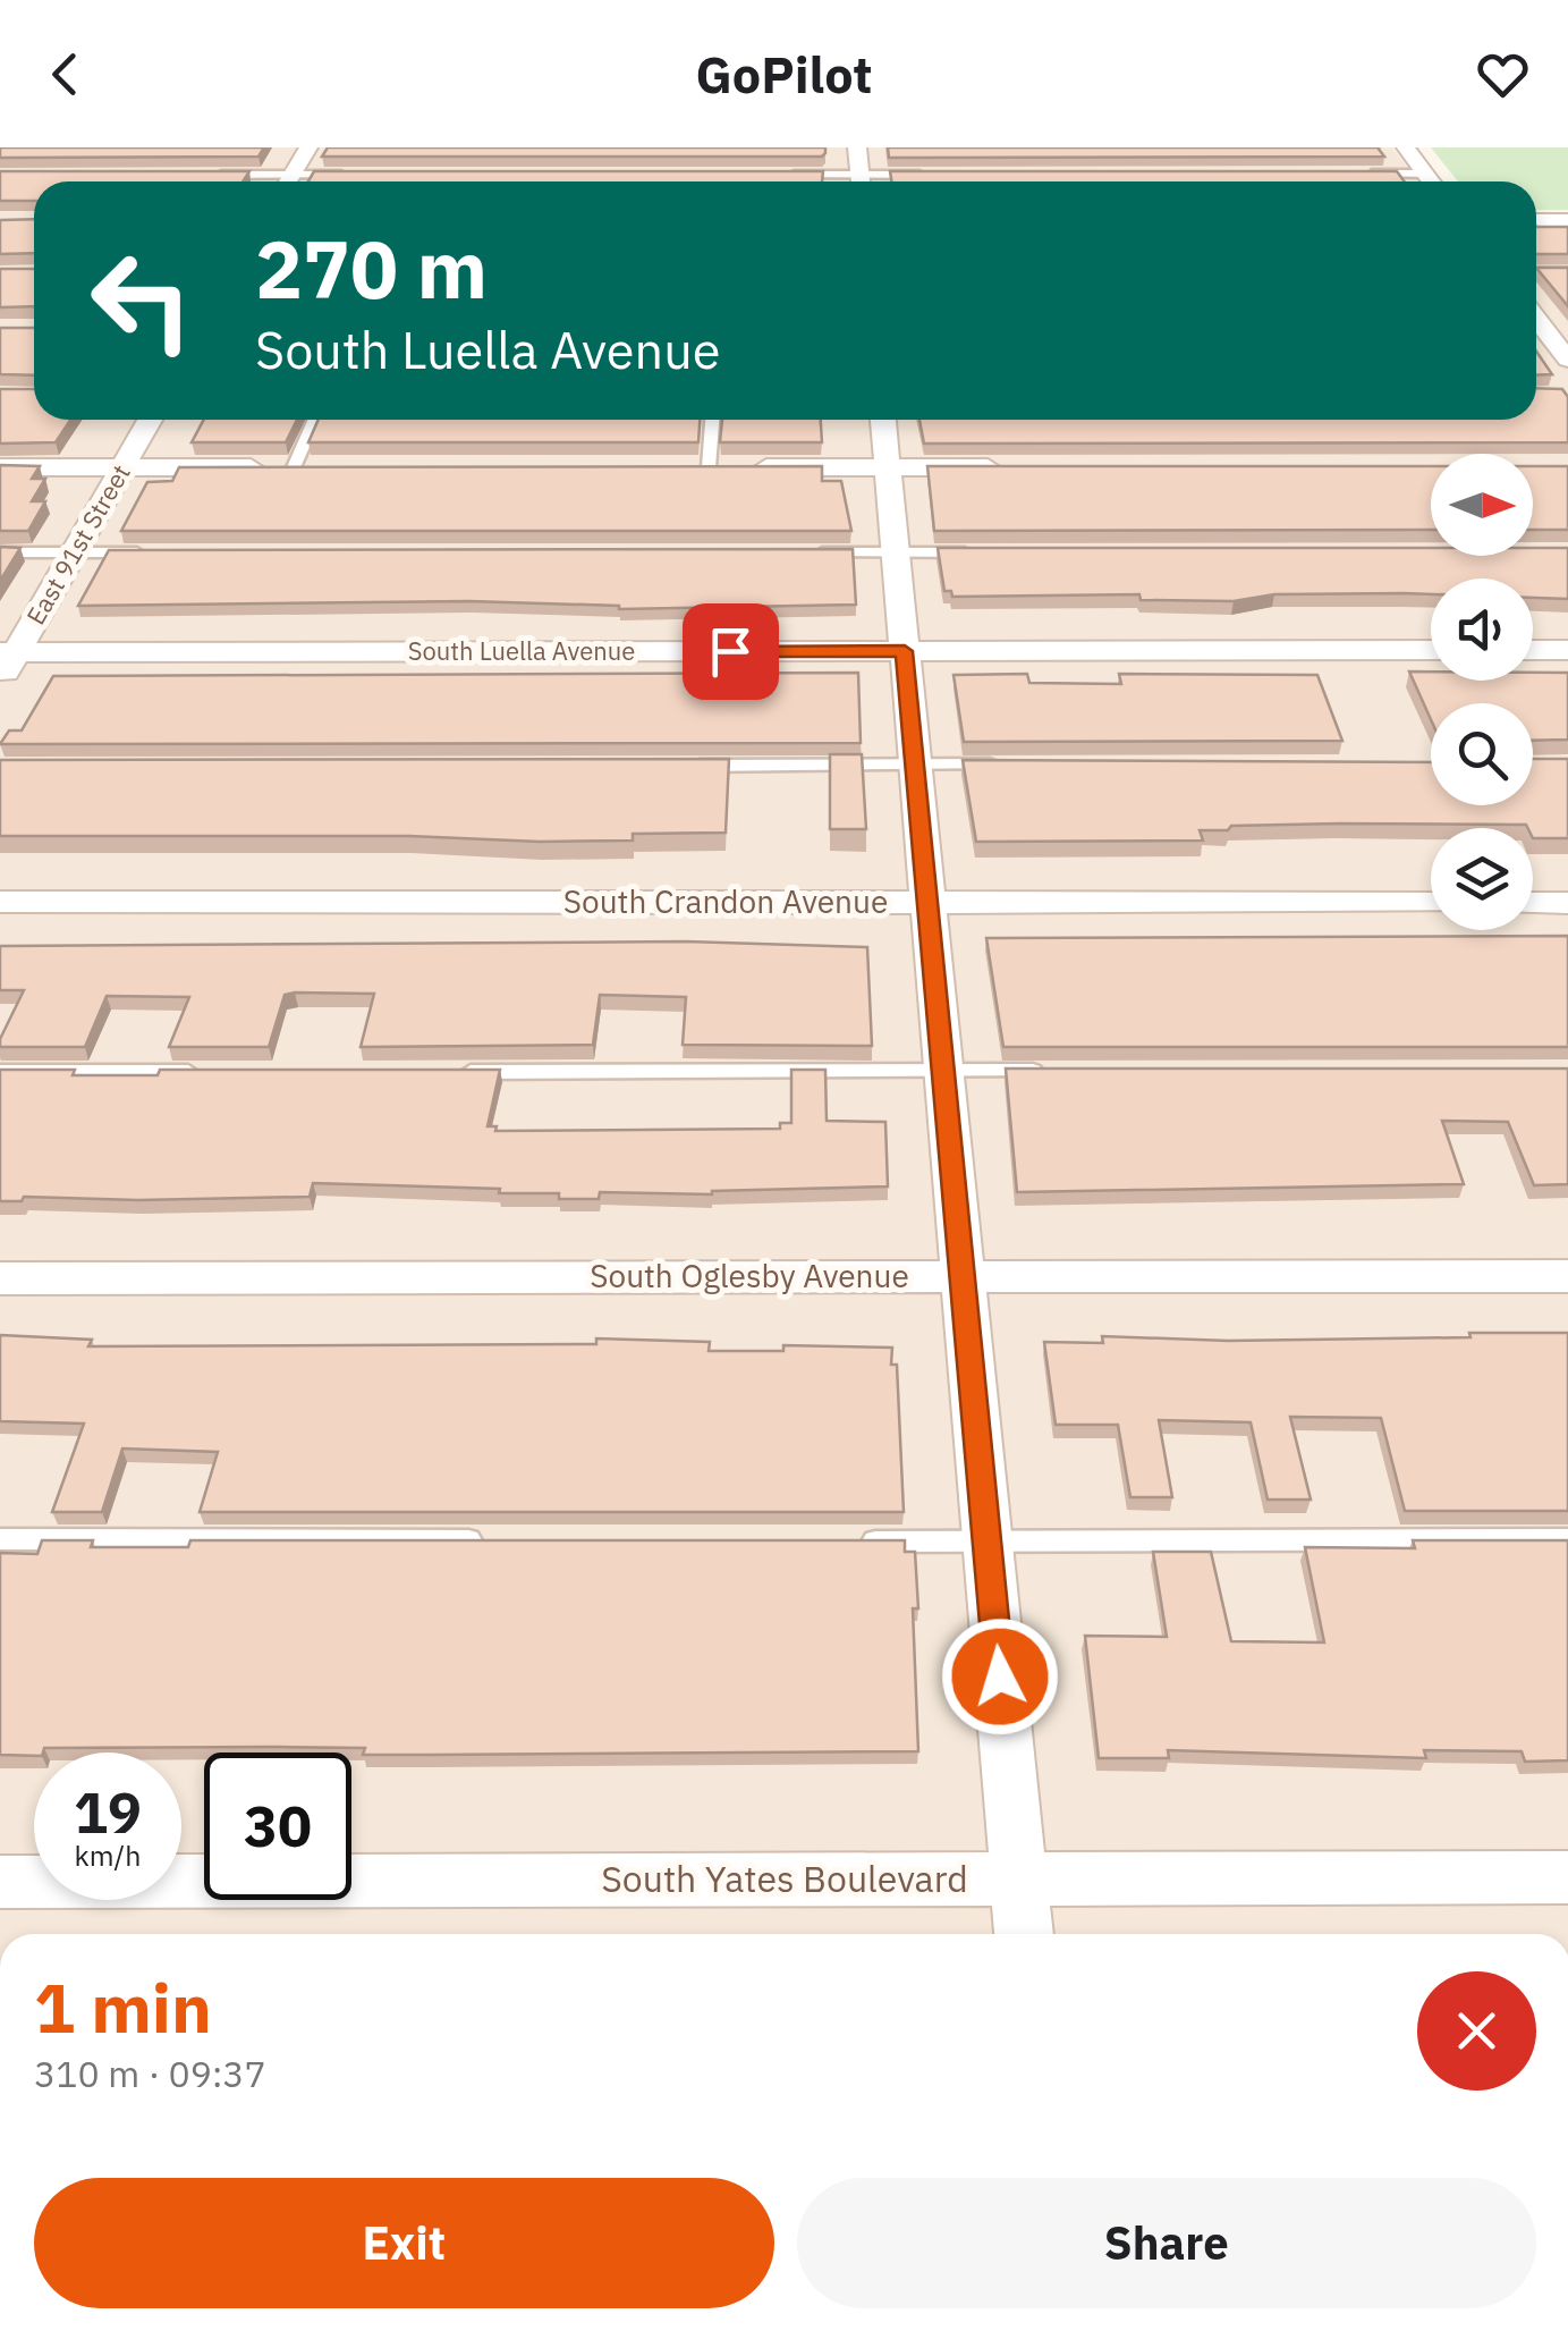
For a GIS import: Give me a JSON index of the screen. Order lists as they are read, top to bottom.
{
  "streets": {
    "street": [
      "East 91st Street",
      "South Luella Avenue",
      "South Crandon Avenue",
      "South Oglesby Avenue",
      "South Yates Boulevard"
    ]
  },
  "crossings": [
    ["East 91st Street", "South Luella Avenue"]
  ],
  "north": "right",
  "page": {
    "header": "GoPilot",
    "turn": ["270 m", "South Luella Avenue"],
    "speed": "19 km/h",
    "limit": "30",
    "heading": ["1 min", "310 m · 09:37"],
    "buttons": ["Exit", "Share"]
  }
}
